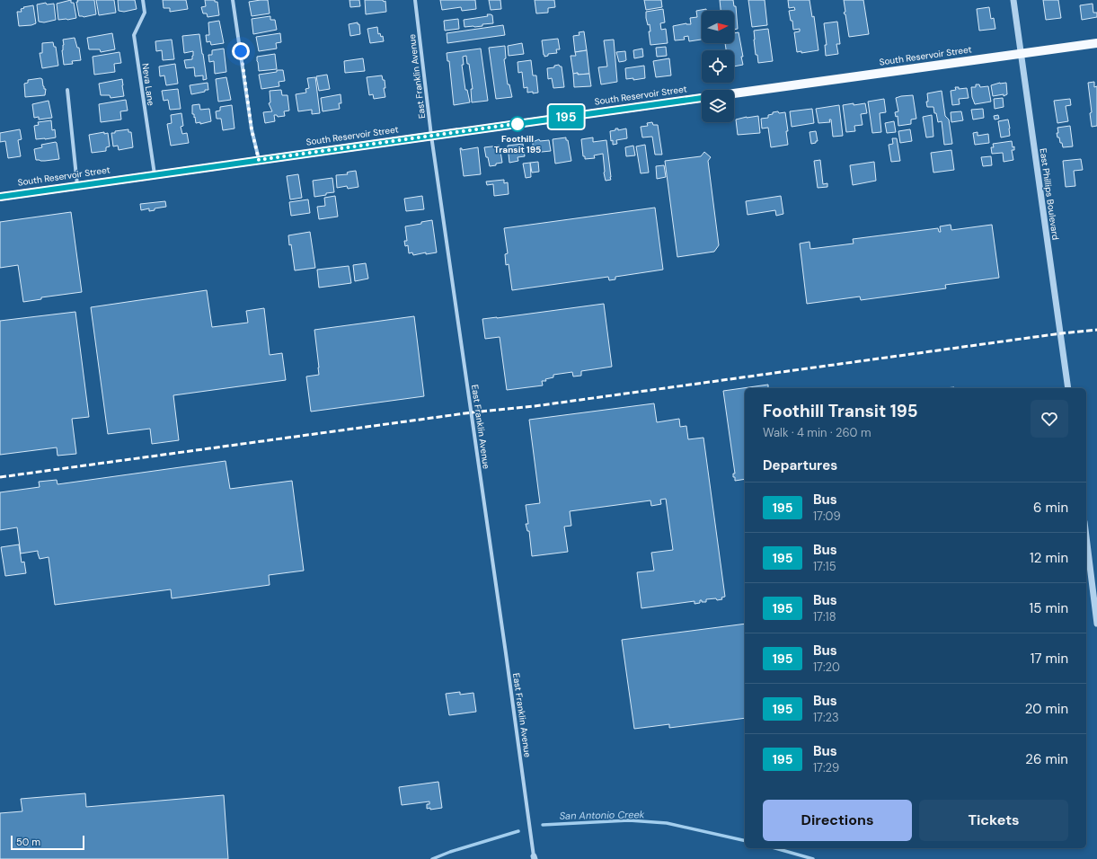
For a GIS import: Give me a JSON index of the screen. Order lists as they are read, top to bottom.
{
  "streets": {
    "main road": ["South Reservoir Street"],
    "street": ["East Franklin Avenue", "Neva Lane", "East Phillips Boulevard"]
  },
  "crossings": [
    ["South Reservoir Street", "East Franklin Avenue"],
    ["South Reservoir Street", "Neva Lane"],
    ["South Reservoir Street", "East Phillips Boulevard"]
  ],
  "water": ["San Antonio Creek"],
  "places": ["Foothill Transit 195"],
  "lines": ["bus line 195"],
  "scale_bar": "50 m",
  "north": "right",
  "page": {
    "on_map": "195",
    "heading": [
      ["Foothill Transit 195", "Walk · 4 min · 260 m"],
      "Departures"
    ],
    "list": [
      {
        "mark": "195",
        "name": "Bus",
        "note": "17:09",
        "value": "6 min"
      },
      {
        "mark": "195",
        "name": "Bus",
        "note": "17:15",
        "value": "12 min"
      },
      {
        "mark": "195",
        "name": "Bus",
        "note": "17:18",
        "value": "15 min"
      },
      {
        "mark": "195",
        "name": "Bus",
        "note": "17:20",
        "value": "17 min"
      },
      {
        "mark": "195",
        "name": "Bus",
        "note": "17:23",
        "value": "20 min"
      },
      {
        "mark": "195",
        "name": "Bus",
        "note": "17:29",
        "value": "26 min"
      }
    ],
    "buttons": ["Directions", "Tickets"],
    "scale": "50 m"
  }
}
